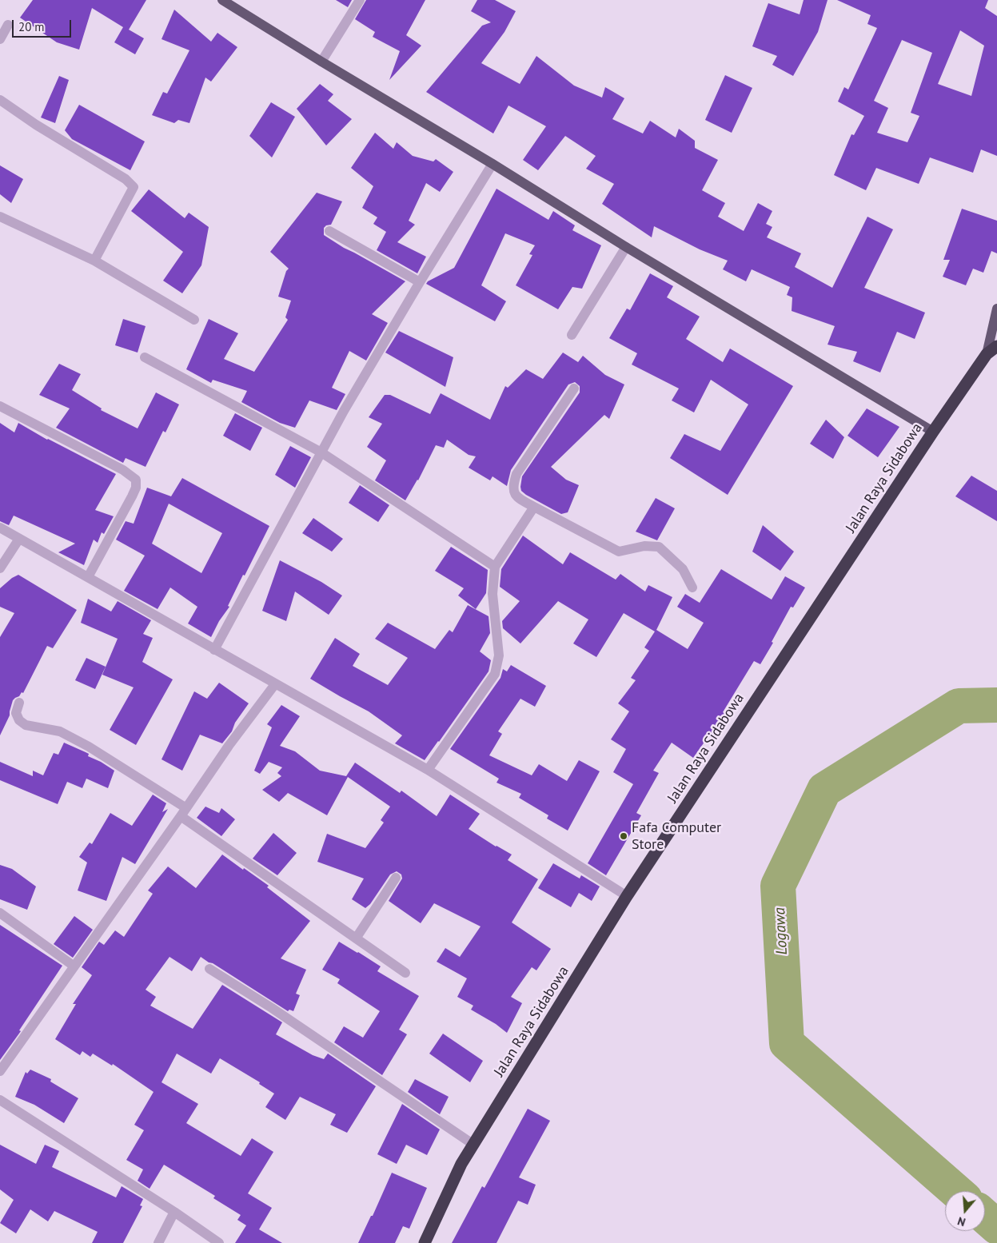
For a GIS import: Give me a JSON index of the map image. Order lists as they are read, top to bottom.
{
  "streets": {
    "highway": ["Jalan Raya Sidabowa"]
  },
  "water": ["Logawa"],
  "places": ["Fafa Computer Store"],
  "scale_bar": "20 m",
  "north": "bottom"
}
